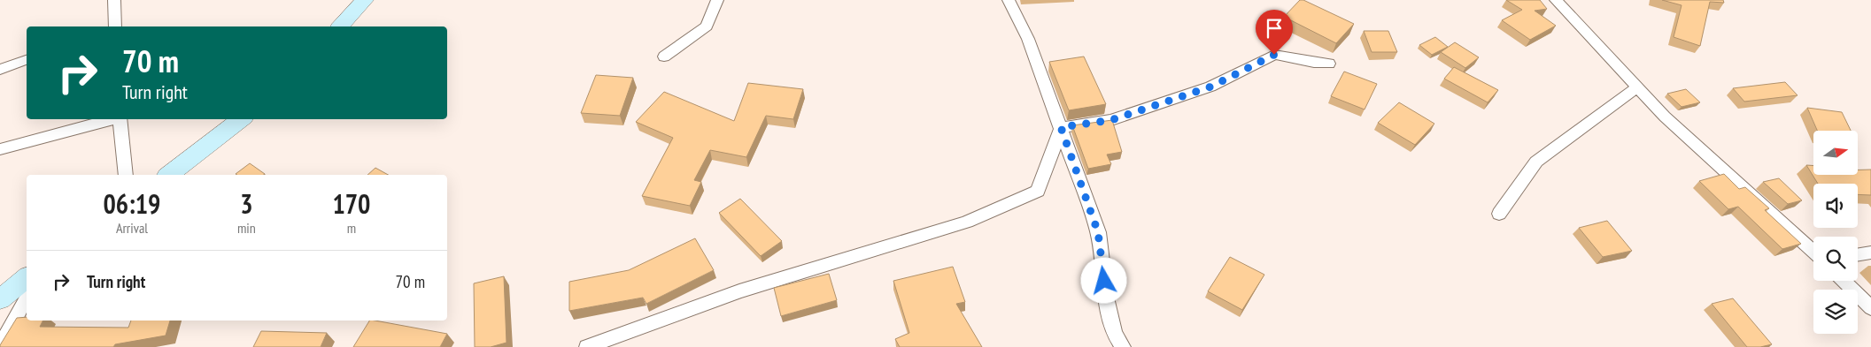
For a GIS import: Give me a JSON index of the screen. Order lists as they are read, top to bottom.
{
  "north": "right",
  "page": {
    "turn": ["70 m", "Turn right"],
    "eta": [
      "06:19",
      "Arrival",
      "3",
      "min",
      "170",
      "m"
    ],
    "list": [
      {
        "name": "Turn right",
        "value": "70 m"
      }
    ]
  }
}
